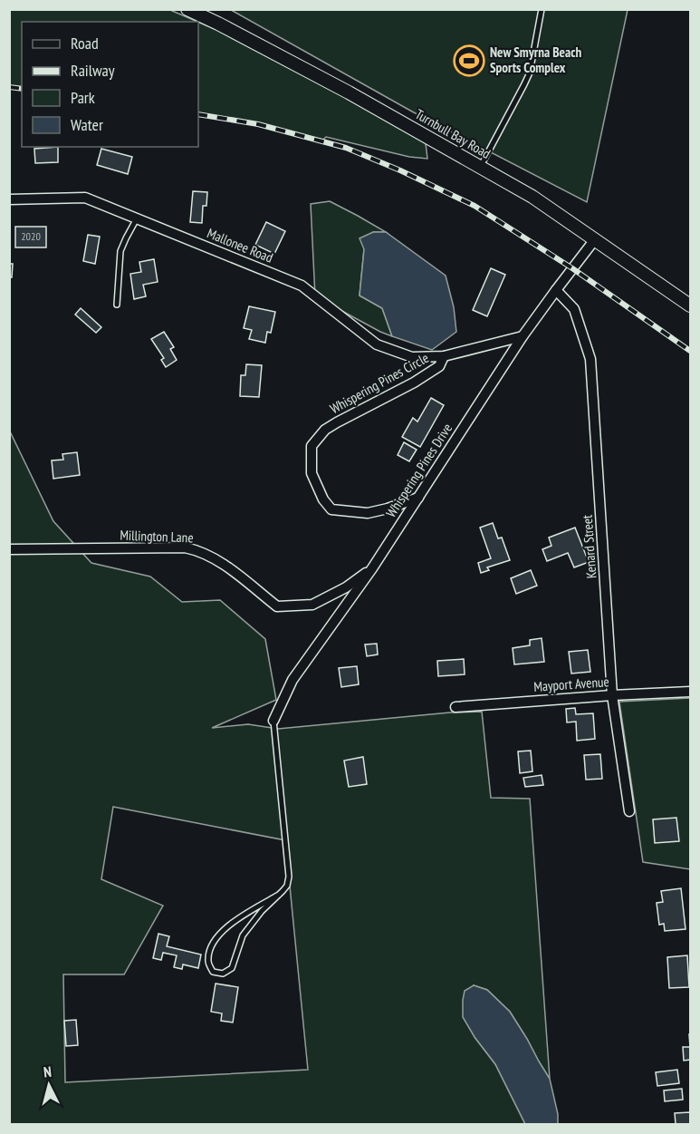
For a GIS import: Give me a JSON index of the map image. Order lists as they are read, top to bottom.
{
  "streets": {
    "street": [
      "Turnbull Bay Road",
      "Mallonee Road",
      "Whispering Pines Circle",
      "Whispering Pines Drive",
      "Millington Lane",
      "Kenard Street",
      "Mayport Avenue"
    ]
  },
  "crossings": [
    ["Turnbull Bay Road", "Whispering Pines Drive"],
    ["Mallonee Road", "Whispering Pines Circle"],
    ["Whispering Pines Circle", "Whispering Pines Drive"],
    ["Whispering Pines Drive", "Millington Lane"],
    ["Whispering Pines Drive", "Kenard Street"],
    ["Kenard Street", "Mayport Avenue"]
  ],
  "places": {
    "sports": ["New Smyrna Beach Sports Complex"]
  },
  "house_numbers": ["2020"],
  "legend": [
    "Road",
    "Railway",
    "Park",
    "Water"
  ],
  "north": "top"
}
